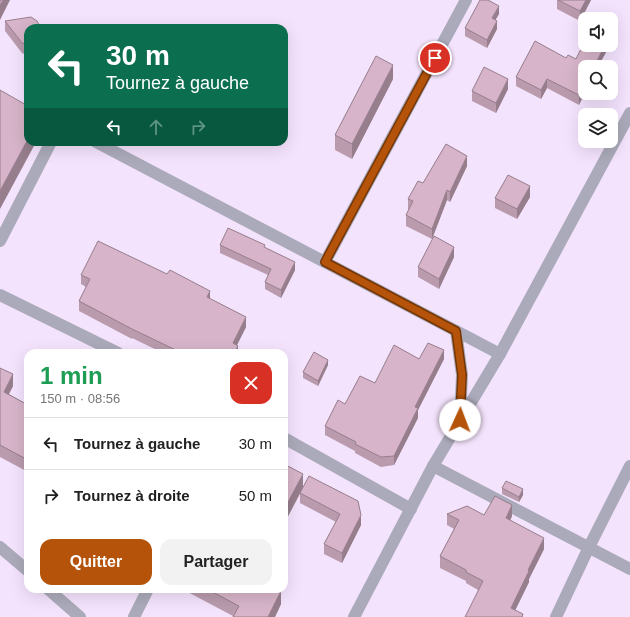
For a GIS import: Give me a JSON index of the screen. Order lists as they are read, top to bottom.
{
  "page": {
    "turn": ["30 m", "Tournez à gauche"],
    "heading": ["1 min", "150 m · 08:56"],
    "list": [
      {
        "name": "Tournez à gauche",
        "value": "30 m"
      },
      {
        "name": "Tournez à droite",
        "value": "50 m"
      }
    ],
    "buttons": ["Quitter", "Partager"]
  }
}
